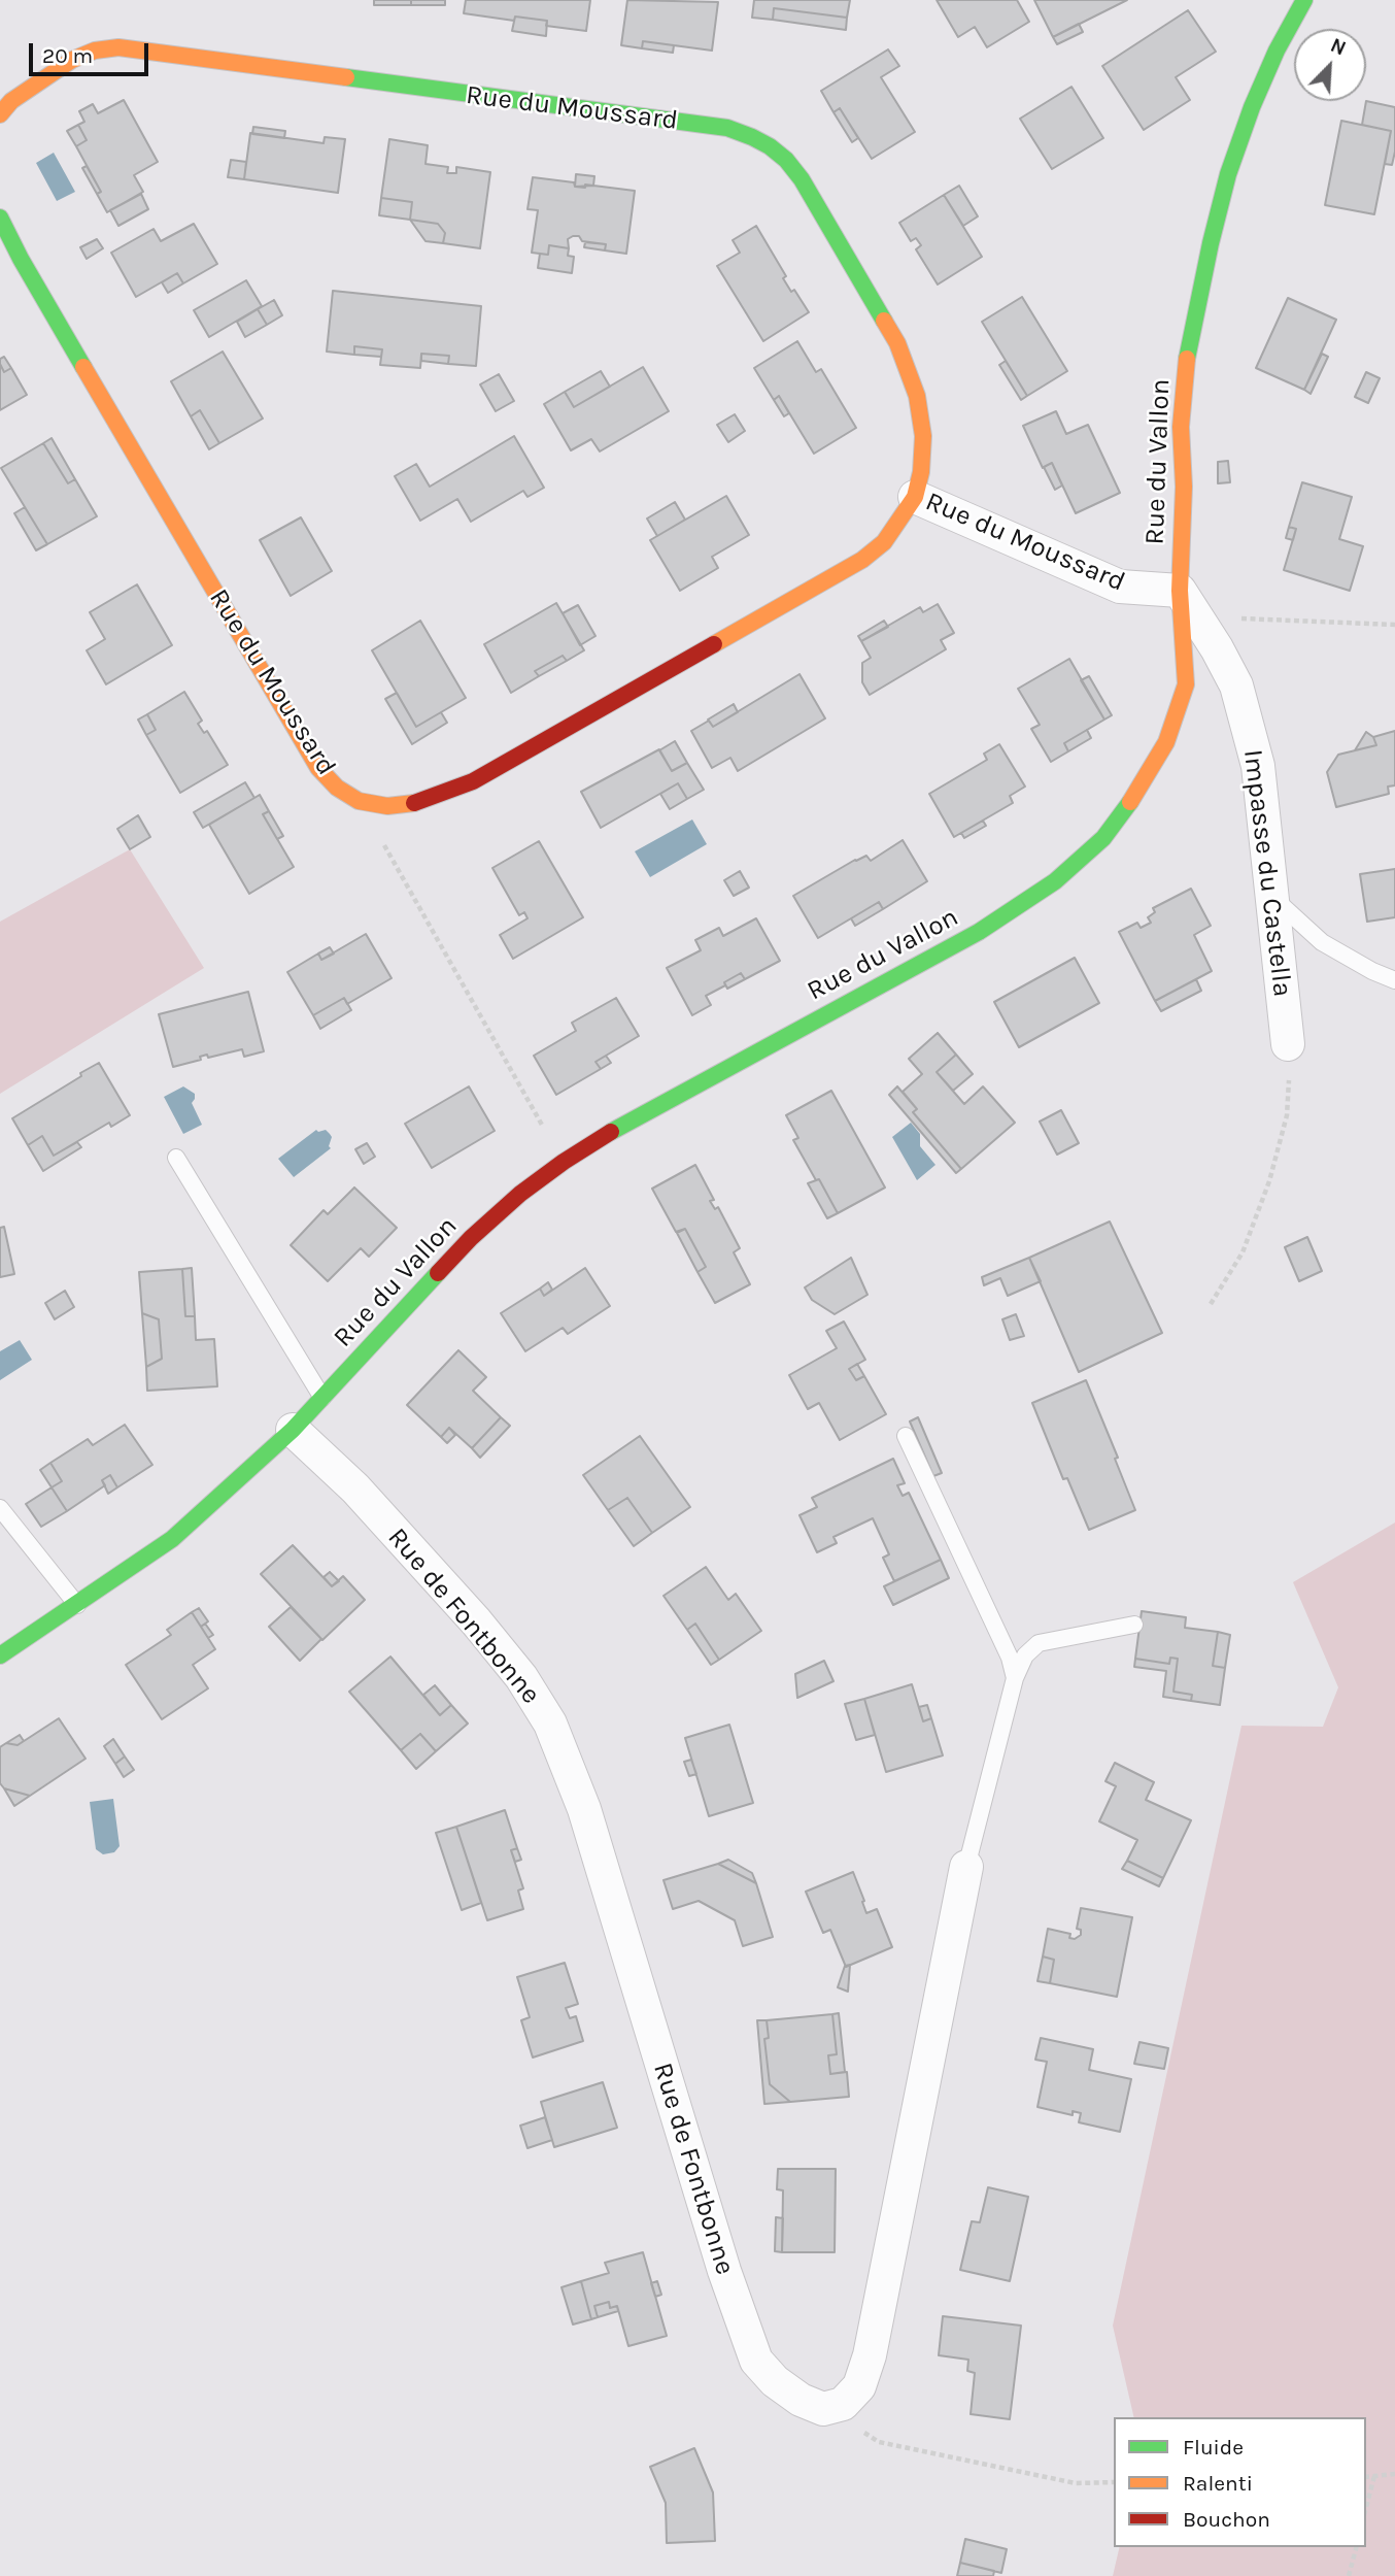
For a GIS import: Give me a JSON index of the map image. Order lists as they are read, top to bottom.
{
  "streets": {
    "street": [
      "Rue du Moussard",
      "Rue du Vallon",
      "Impasse du Castella",
      "Rue de Fontbonne"
    ]
  },
  "crossings": [
    ["Rue du Moussard", "Rue du Vallon"],
    ["Rue du Moussard", "Impasse du Castella"],
    ["Rue du Vallon", "Impasse du Castella"],
    ["Rue du Vallon", "Rue de Fontbonne"]
  ],
  "legend": ["Fluide", "Ralenti", "Bouchon"],
  "scale_bar": "20 m",
  "north": "top right"
}
